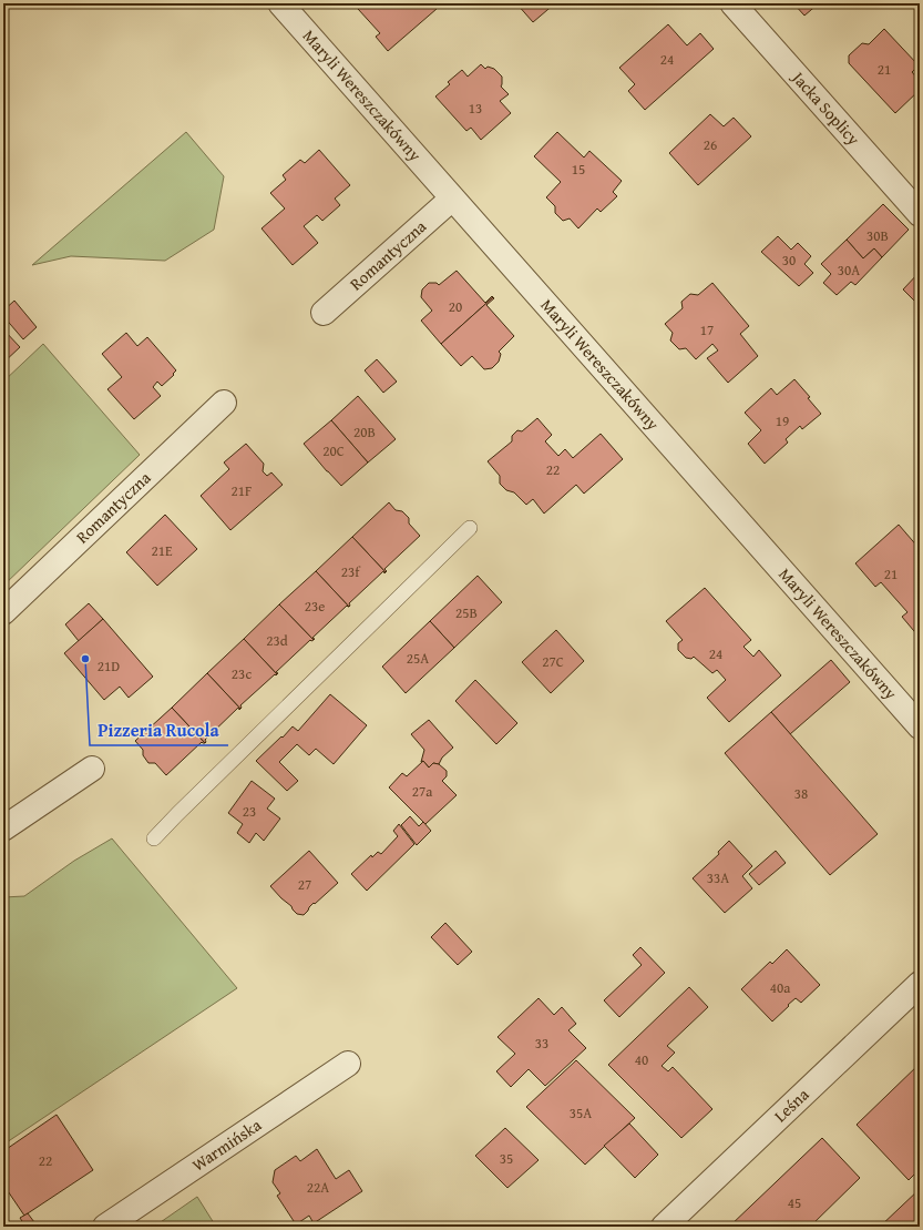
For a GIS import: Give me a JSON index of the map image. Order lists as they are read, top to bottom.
{
  "streets": {
    "street": [
      "Maryli Wereszczakówny",
      "Jacka Soplicy",
      "Romantyczna",
      "Leśna",
      "Warmińska"
    ]
  },
  "crossings": [
    ["Maryli Wereszczakówny", "Romantyczna"]
  ],
  "places": ["Pizzeria Rucola"],
  "house_numbers": [
    "24",
    "21",
    "13",
    "26",
    "15",
    "30B",
    "30",
    "30A",
    "20",
    "17",
    "19",
    "20B",
    "20C",
    "22",
    "21F",
    "21E",
    "23f",
    "21",
    "23e",
    "25B",
    "23d",
    "24",
    "25A",
    "27C",
    "21D",
    "23c",
    "27a",
    "38",
    "23",
    "33A",
    "27",
    "40a",
    "33",
    "40",
    "35A",
    "35",
    "22",
    "22A",
    "45"
  ]
}
